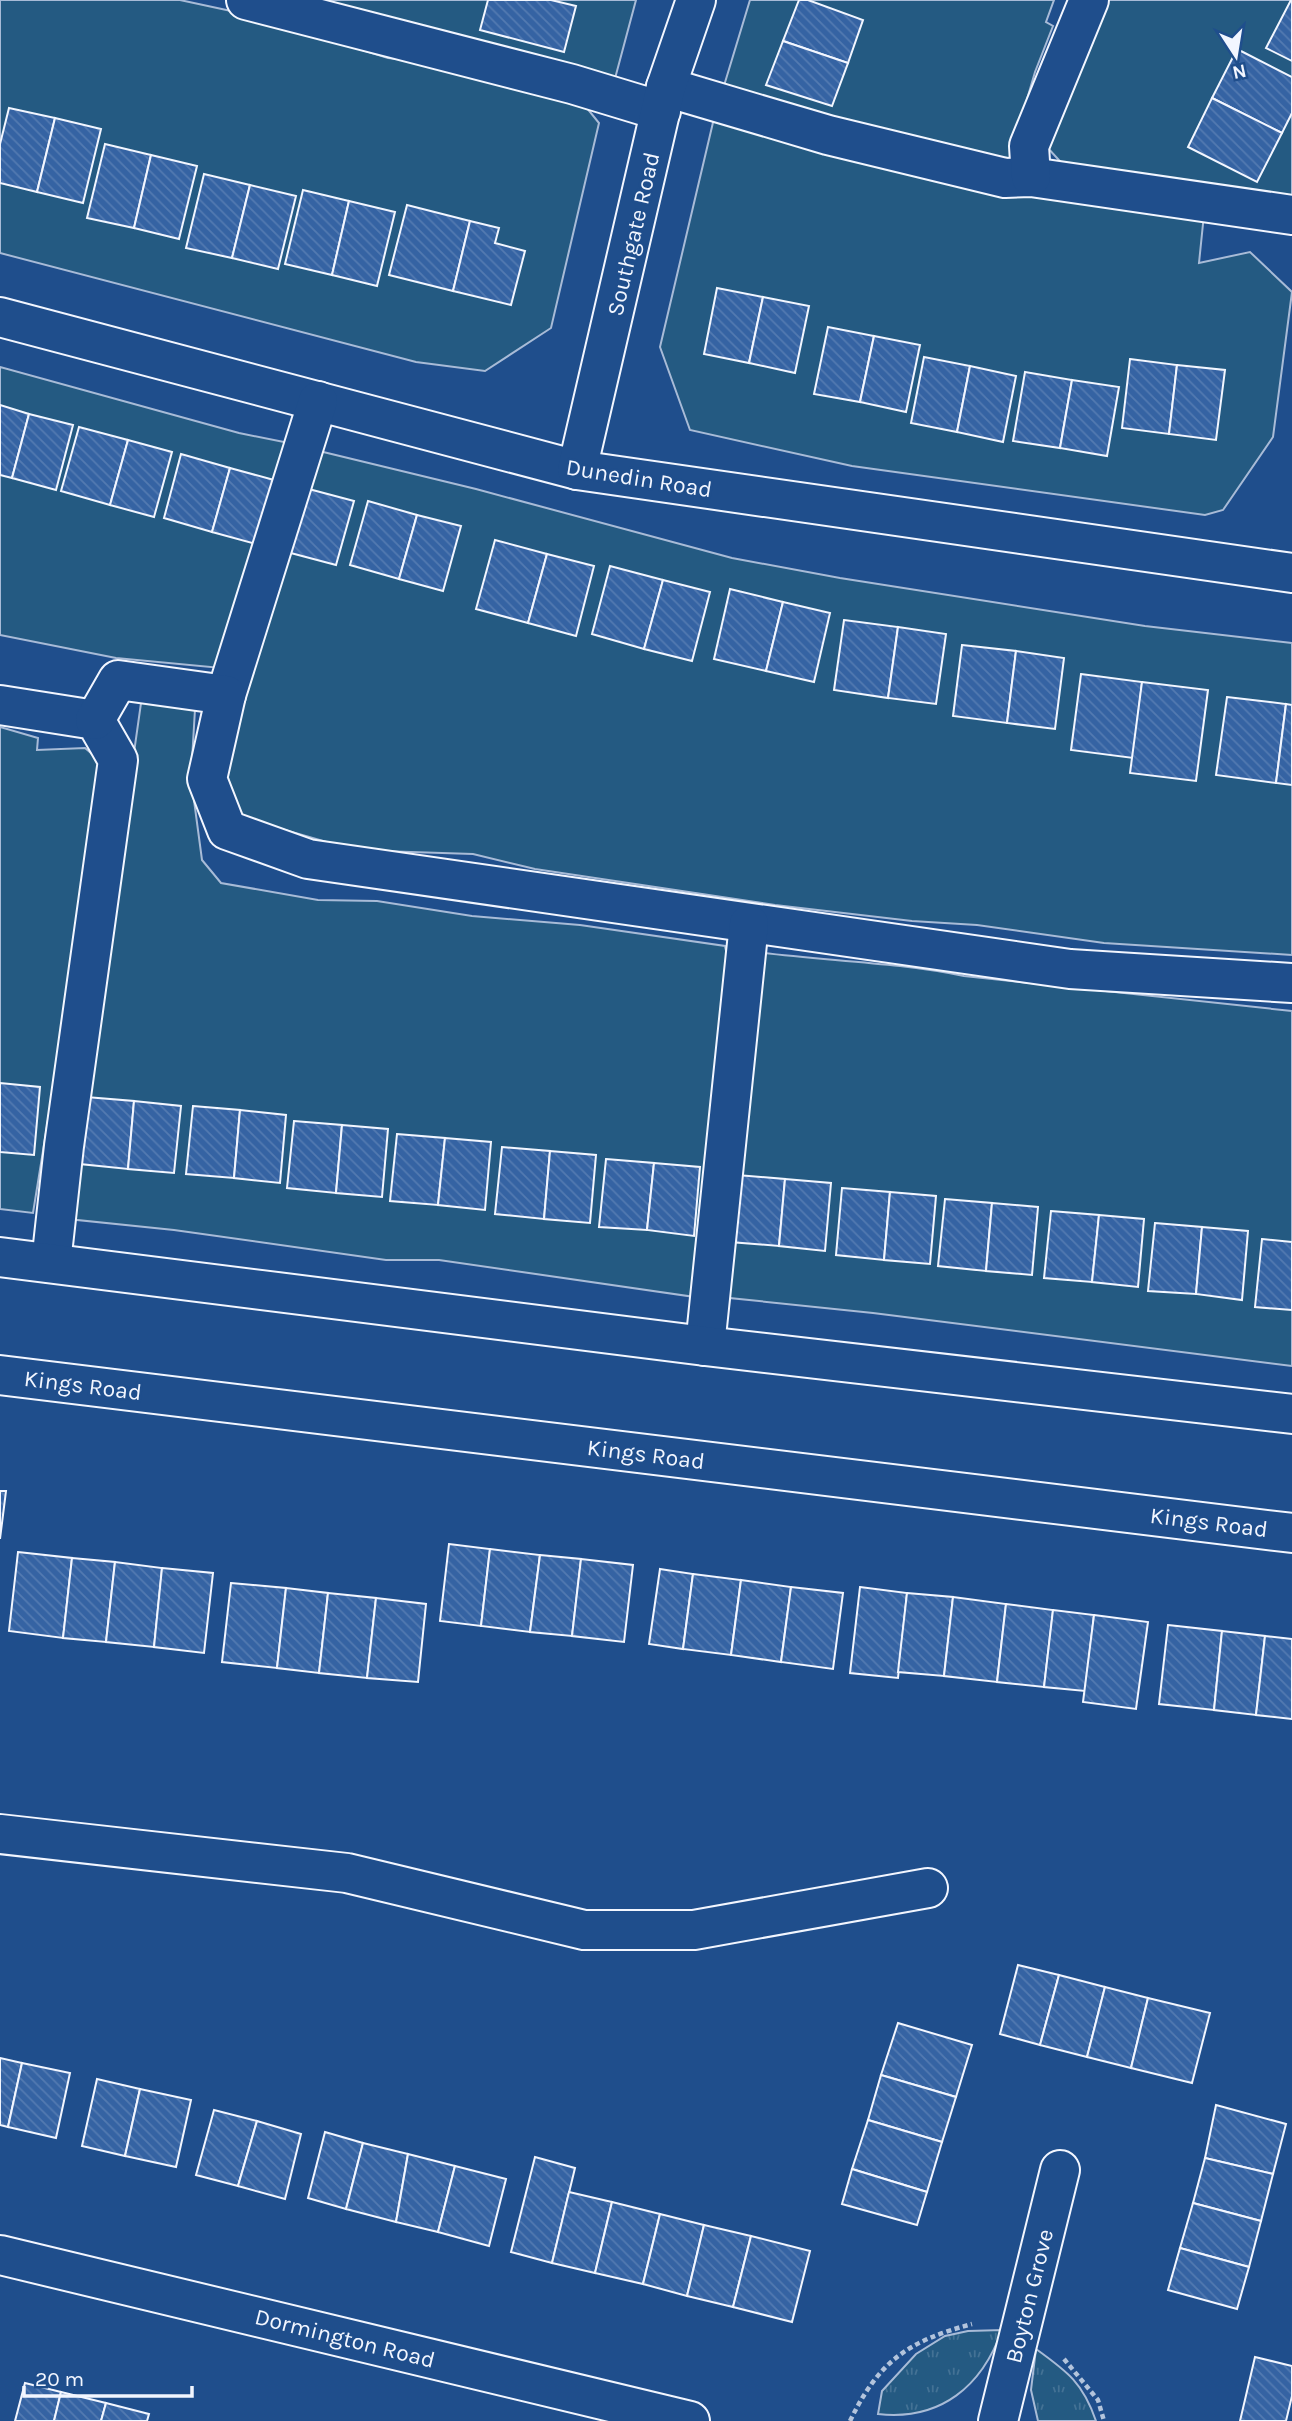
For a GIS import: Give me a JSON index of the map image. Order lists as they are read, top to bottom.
{
  "streets": {
    "street": [
      "Southgate Road",
      "Dunedin Road",
      "Kings Road",
      "Boyton Grove",
      "Dormington Road"
    ]
  },
  "crossings": [
    ["Southgate Road", "Dunedin Road"]
  ],
  "scale_bar": "20 m",
  "north": "bottom"
}
